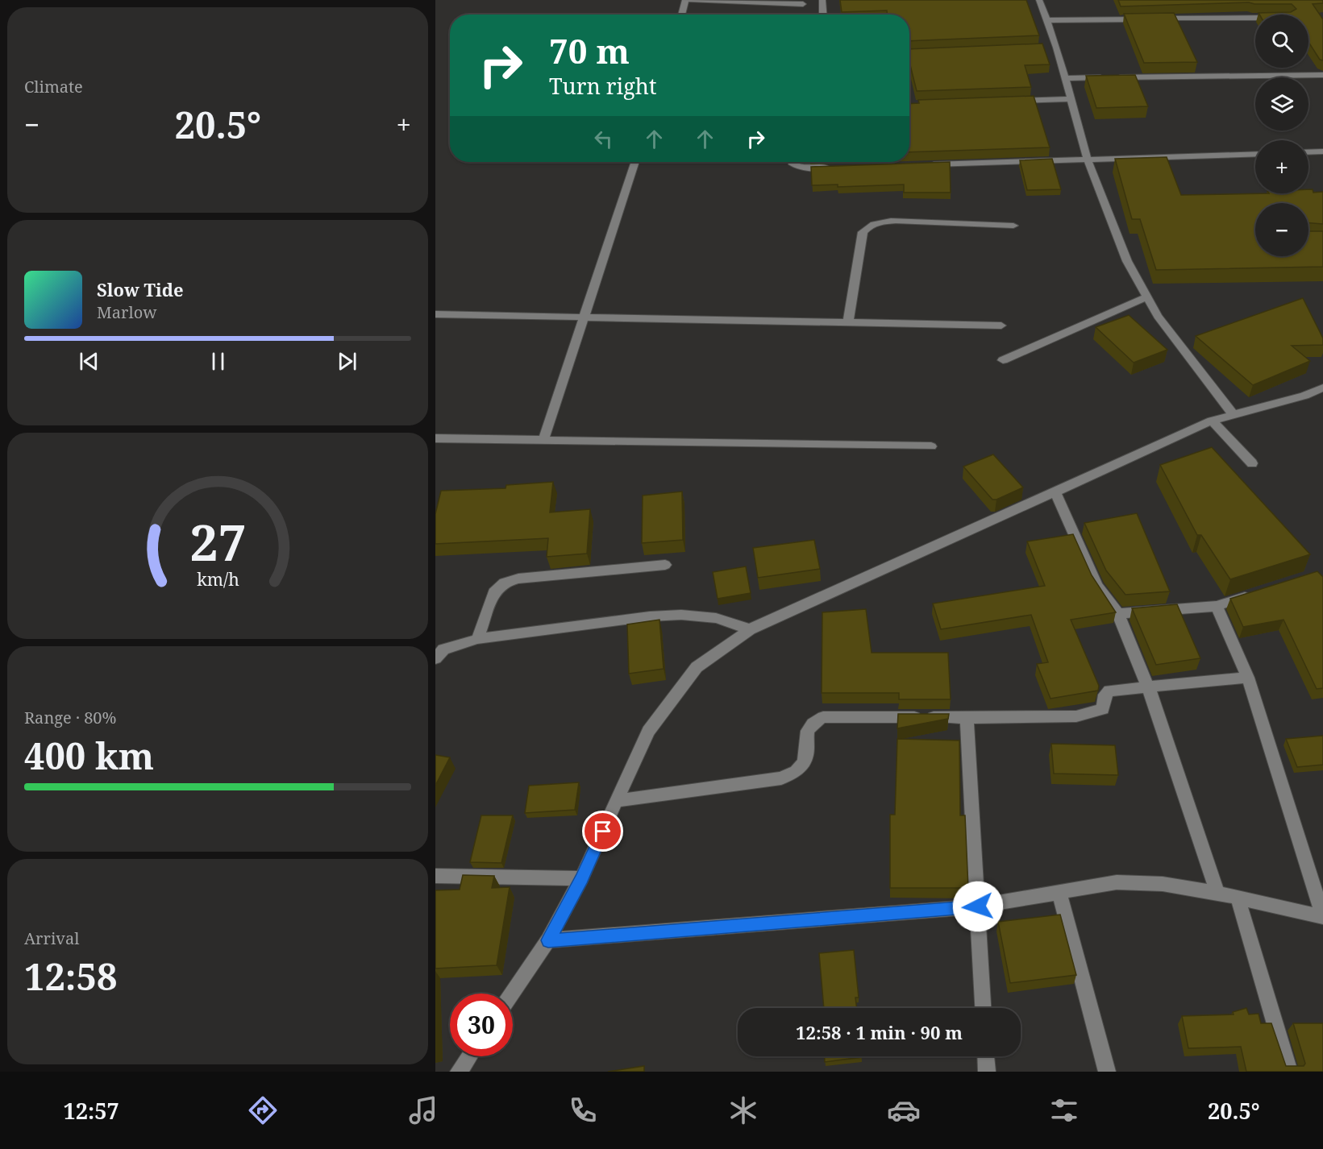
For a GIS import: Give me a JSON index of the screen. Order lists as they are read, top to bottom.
{
  "page": {
    "tile": [
      "Climate",
      ["Range · 80%", "400 km"],
      ["Arrival", "12:58"]
    ],
    "map_buttons": ["+", "−"],
    "turn": ["70 m", "Turn right"],
    "heat": ["−", "20.5°", "+"],
    "song": ["Slow Tide", "Marlow"],
    "limit": "30",
    "trip": "12:58 · 1 min · 90 m",
    "tabs": ["12:57", "20.5°"],
    "gauge": ["27", "km/h"]
  }
}
